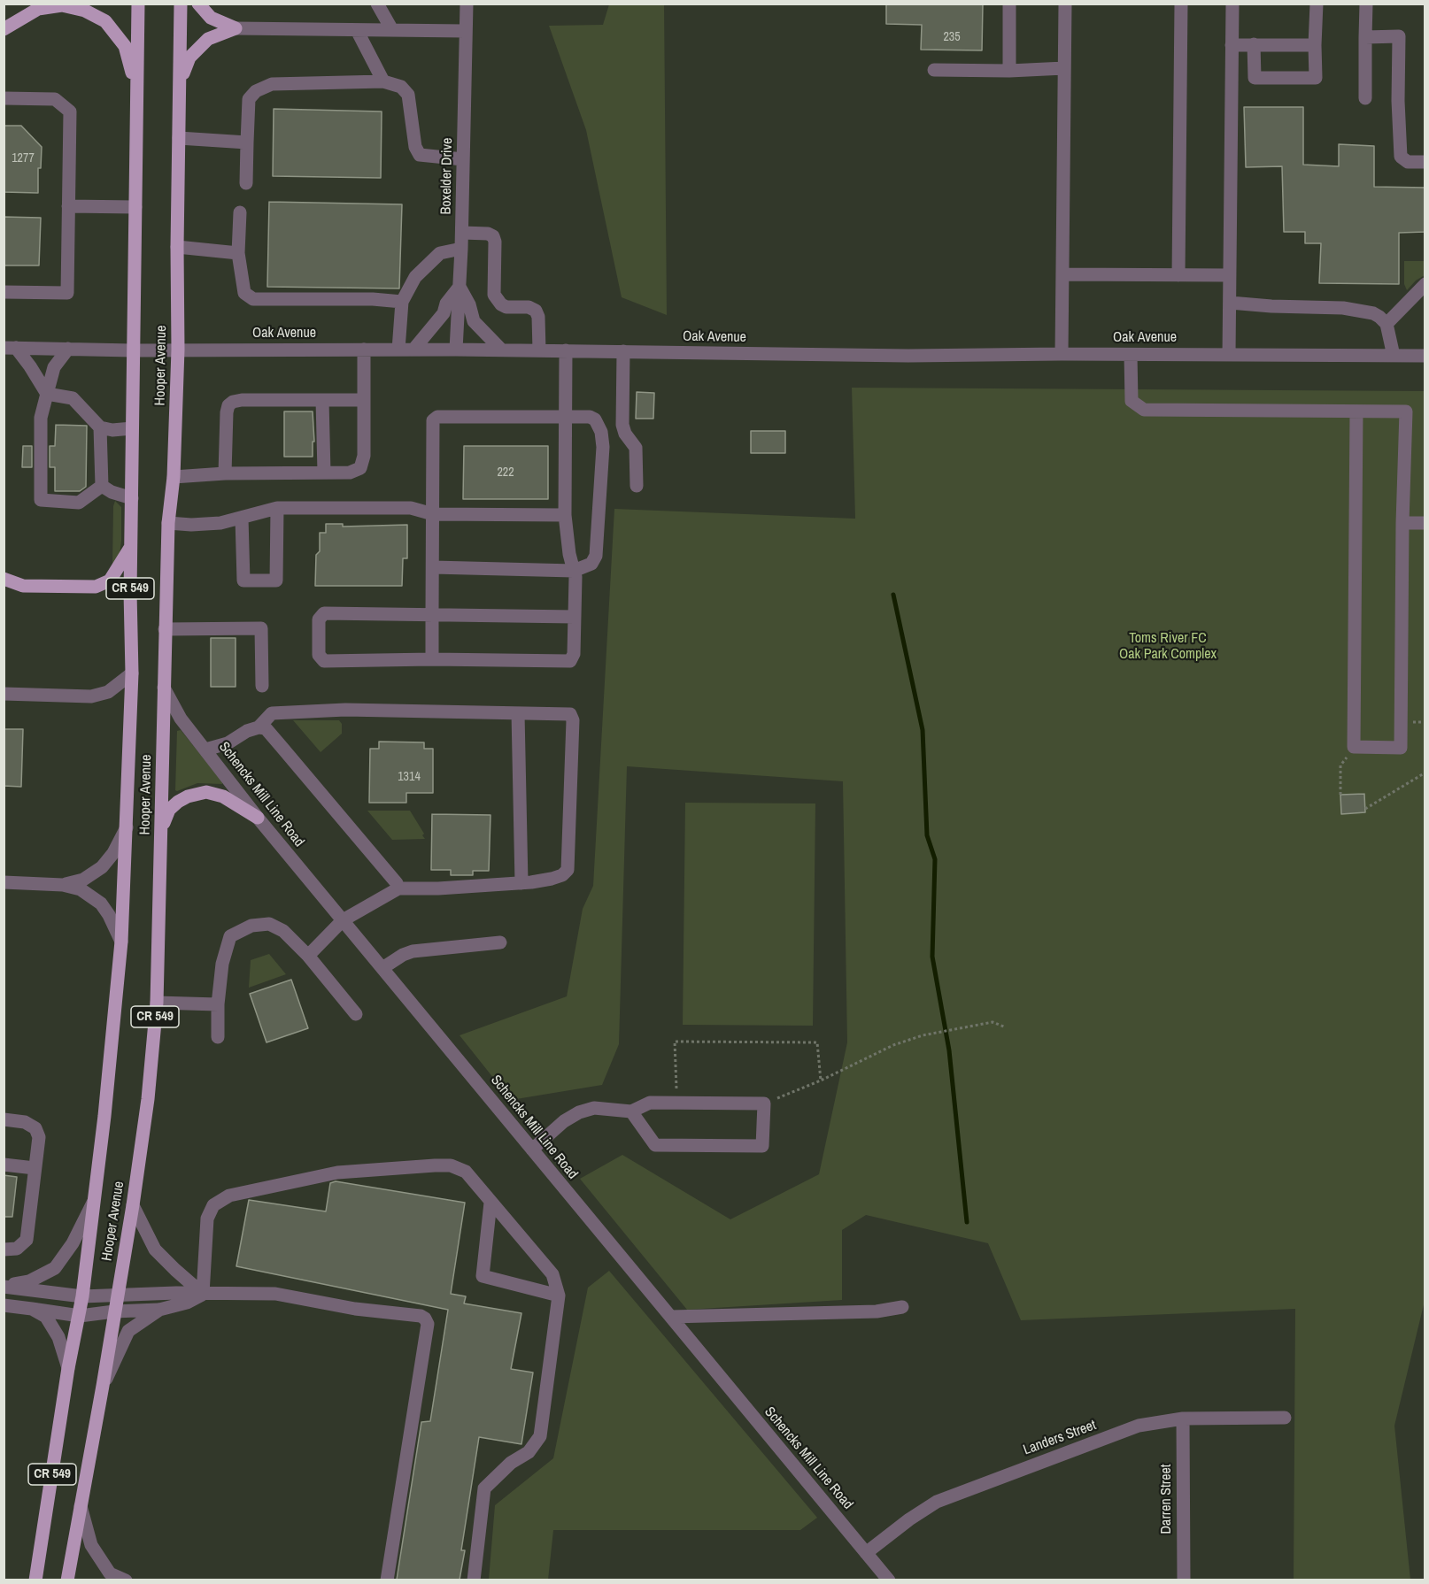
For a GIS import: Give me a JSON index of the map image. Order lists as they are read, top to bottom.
{
  "streets": {
    "main road": ["Hooper Avenue", "CR 549"],
    "street": [
      "Boxelder Drive",
      "Oak Avenue",
      "Schencks Mill Line Road",
      "Landers Street",
      "Darren Street"
    ]
  },
  "crossings": [
    ["Boxelder Drive", "Oak Avenue"],
    ["Oak Avenue", "Hooper Avenue"],
    ["Hooper Avenue", "Schencks Mill Line Road"],
    ["Schencks Mill Line Road", "Landers Street"],
    ["Landers Street", "Darren Street"]
  ],
  "parks": ["Toms River FC Oak Park Complex"],
  "house_numbers": [
    "235",
    "1277",
    "222",
    "1314"
  ]
}
